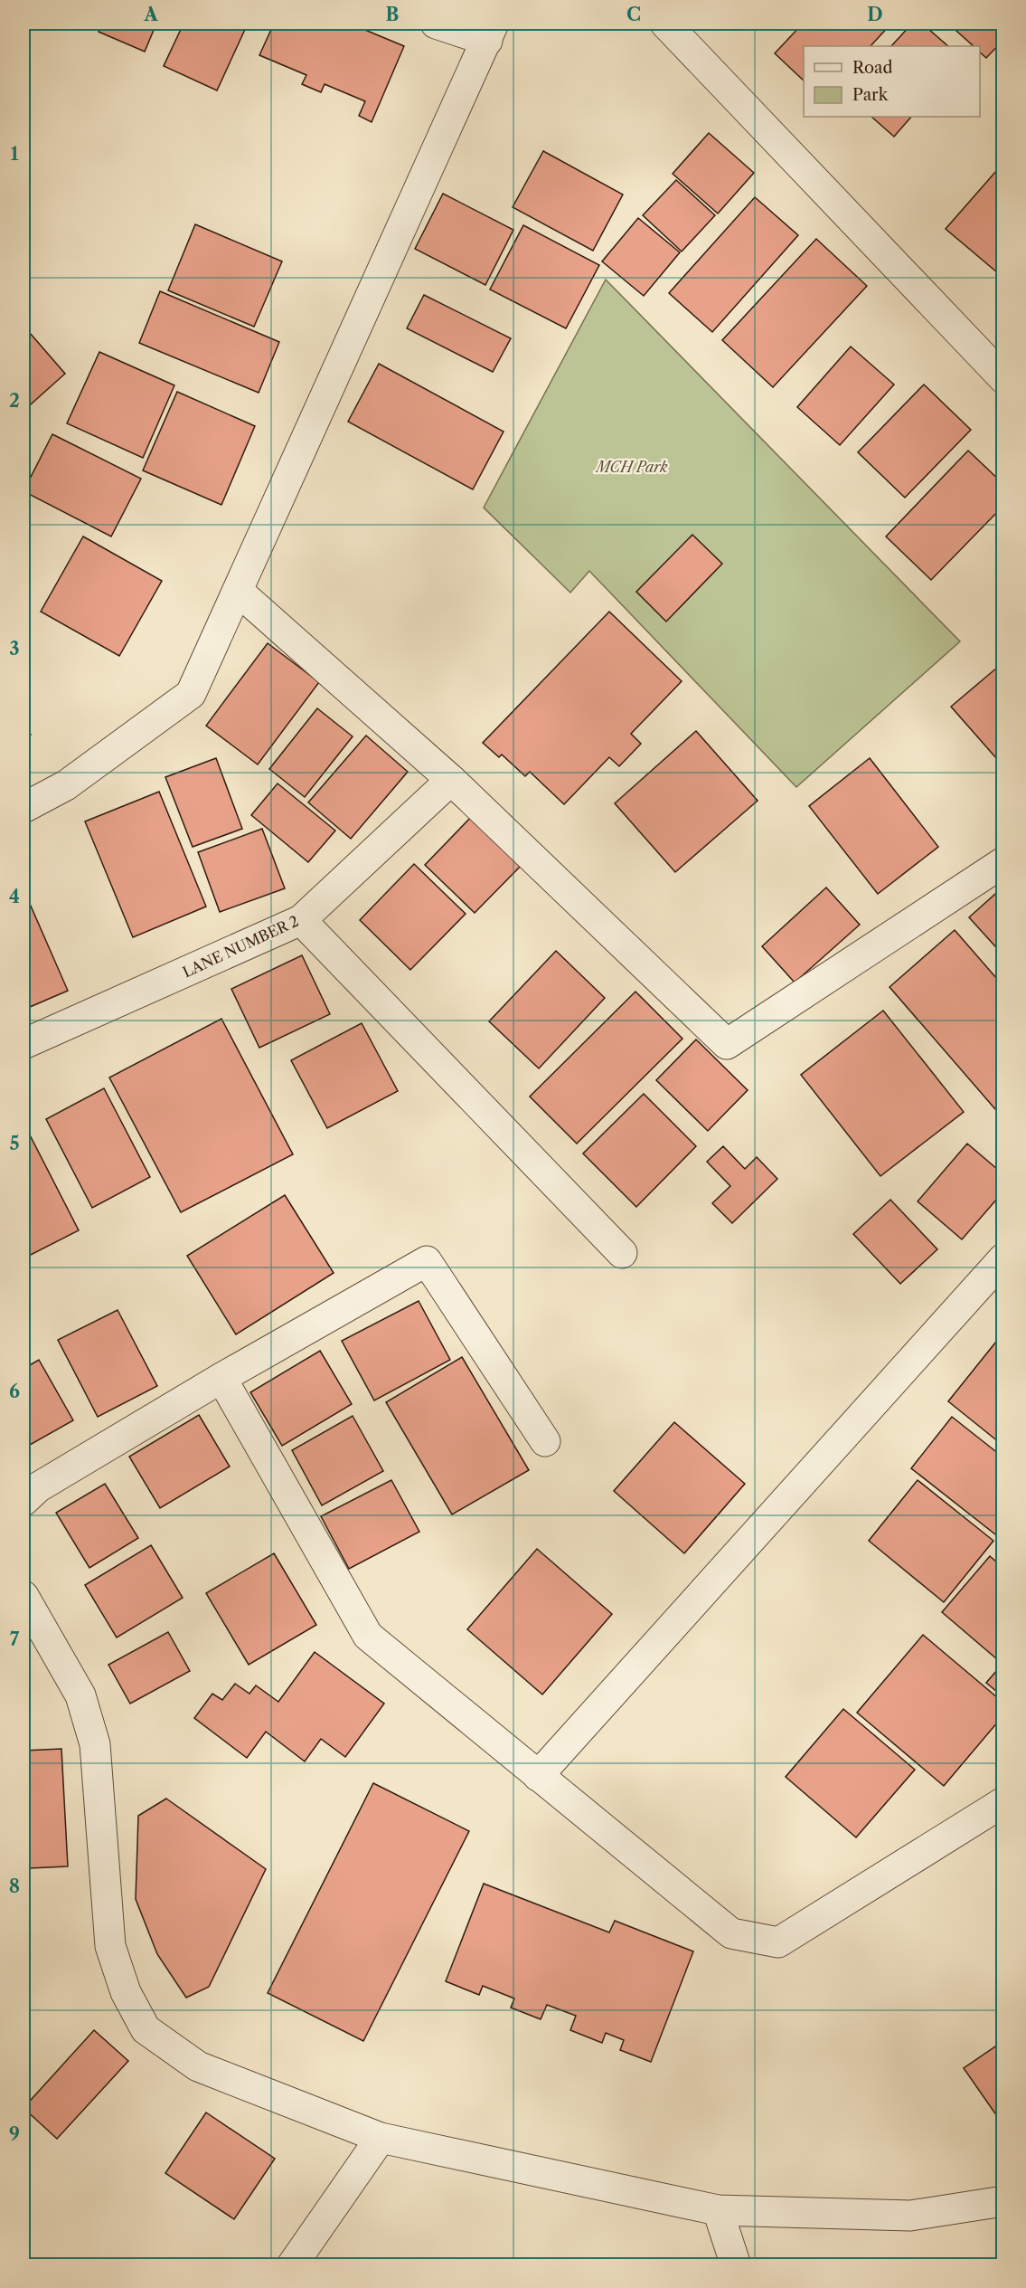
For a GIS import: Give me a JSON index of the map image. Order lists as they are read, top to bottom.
{
  "streets": {
    "street": ["LANE NUMBER 2"]
  },
  "parks": ["MCH Park"],
  "legend": ["Road", "Park"],
  "grid": {
    "columns": [
      "A",
      "B",
      "C",
      "D"
    ],
    "rows": [
      "1",
      "2",
      "3",
      "4",
      "5",
      "6",
      "7",
      "8",
      "9"
    ]
  }
}
